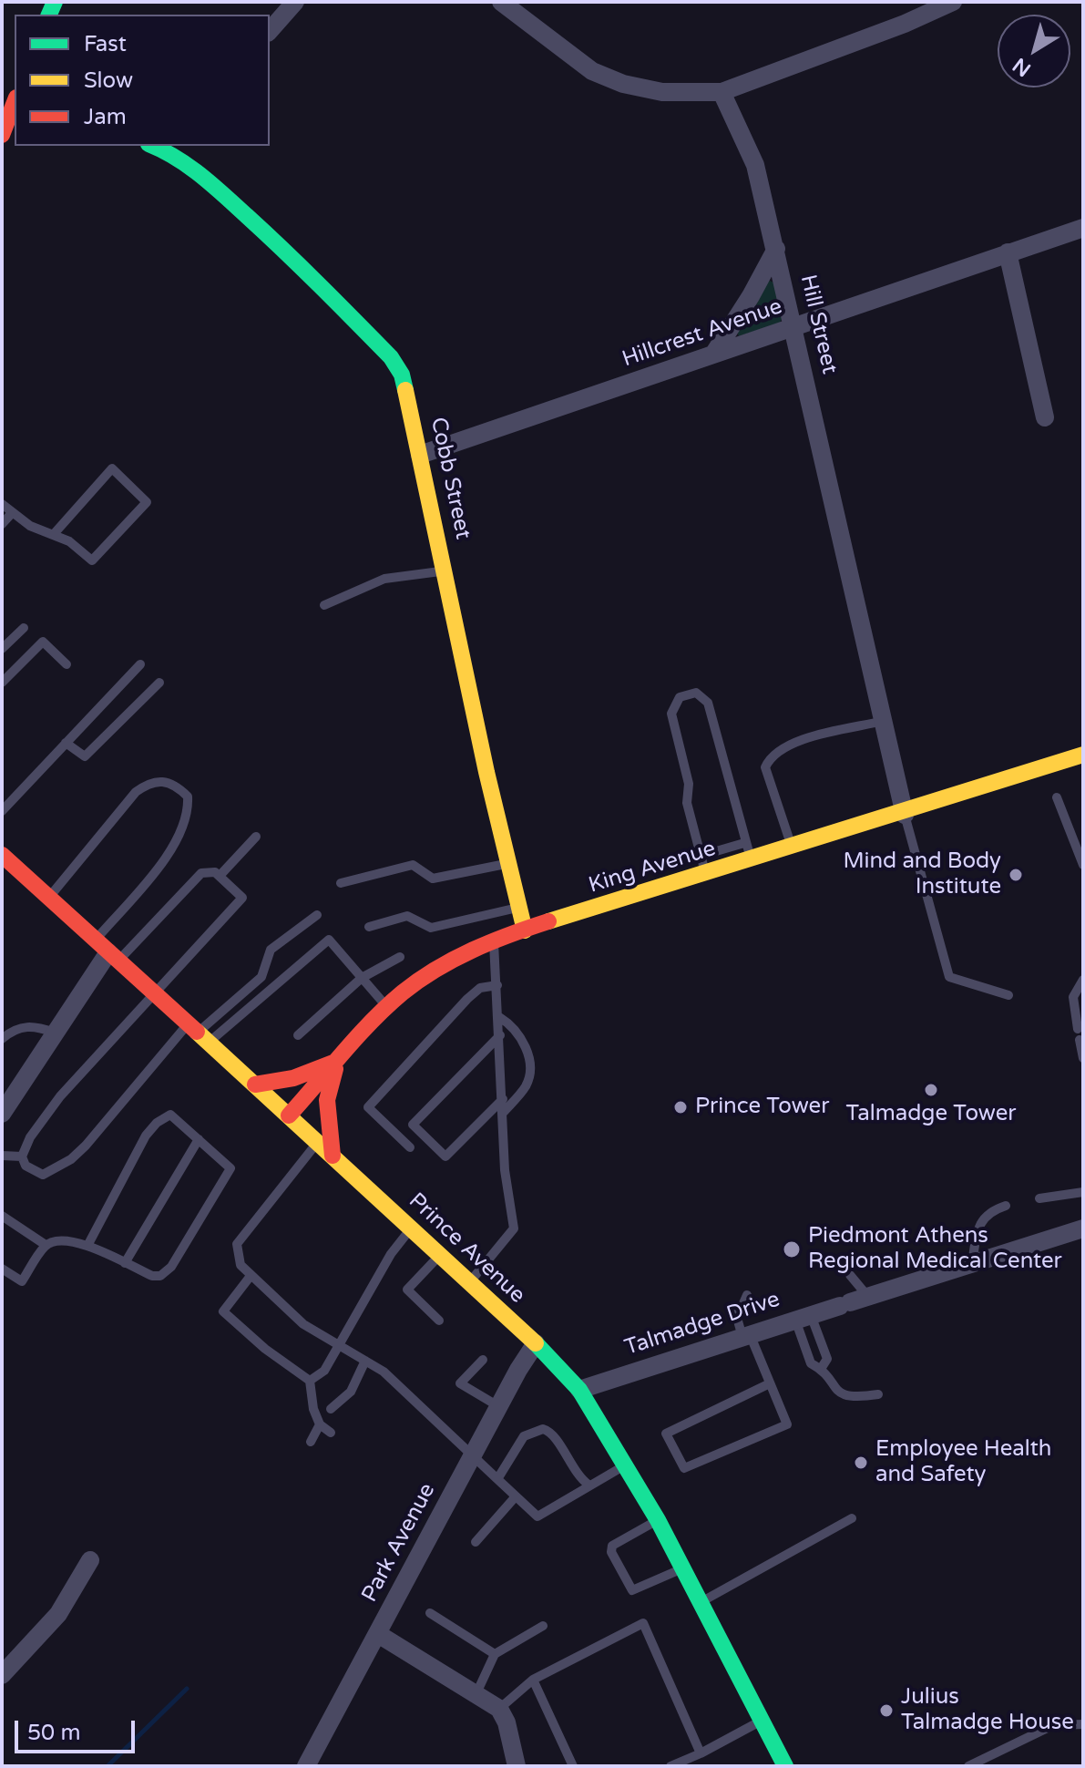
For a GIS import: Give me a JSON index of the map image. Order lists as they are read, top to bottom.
{
  "streets": {
    "street": [
      "Hill Street",
      "Hillcrest Avenue",
      "Cobb Street",
      "King Avenue",
      "Prince Avenue",
      "Talmadge Drive",
      "Park Avenue"
    ]
  },
  "crossings": [
    ["Hill Street", "Hillcrest Avenue"],
    ["Hill Street", "King Avenue"],
    ["Hillcrest Avenue", "Cobb Street"],
    ["Cobb Street", "King Avenue"],
    ["King Avenue", "Prince Avenue"],
    ["Prince Avenue", "Talmadge Drive"],
    ["Prince Avenue", "Park Avenue"]
  ],
  "places": [
    "Mind and Body Institute",
    "Talmadge Tower",
    "Prince Tower",
    "Piedmont Athens Regional Medical Center",
    "Employee Health and Safety",
    "Julius Talmadge House"
  ],
  "legend": ["Fast", "Slow", "Jam"],
  "scale_bar": "50 m",
  "north": "bottom left"
}
